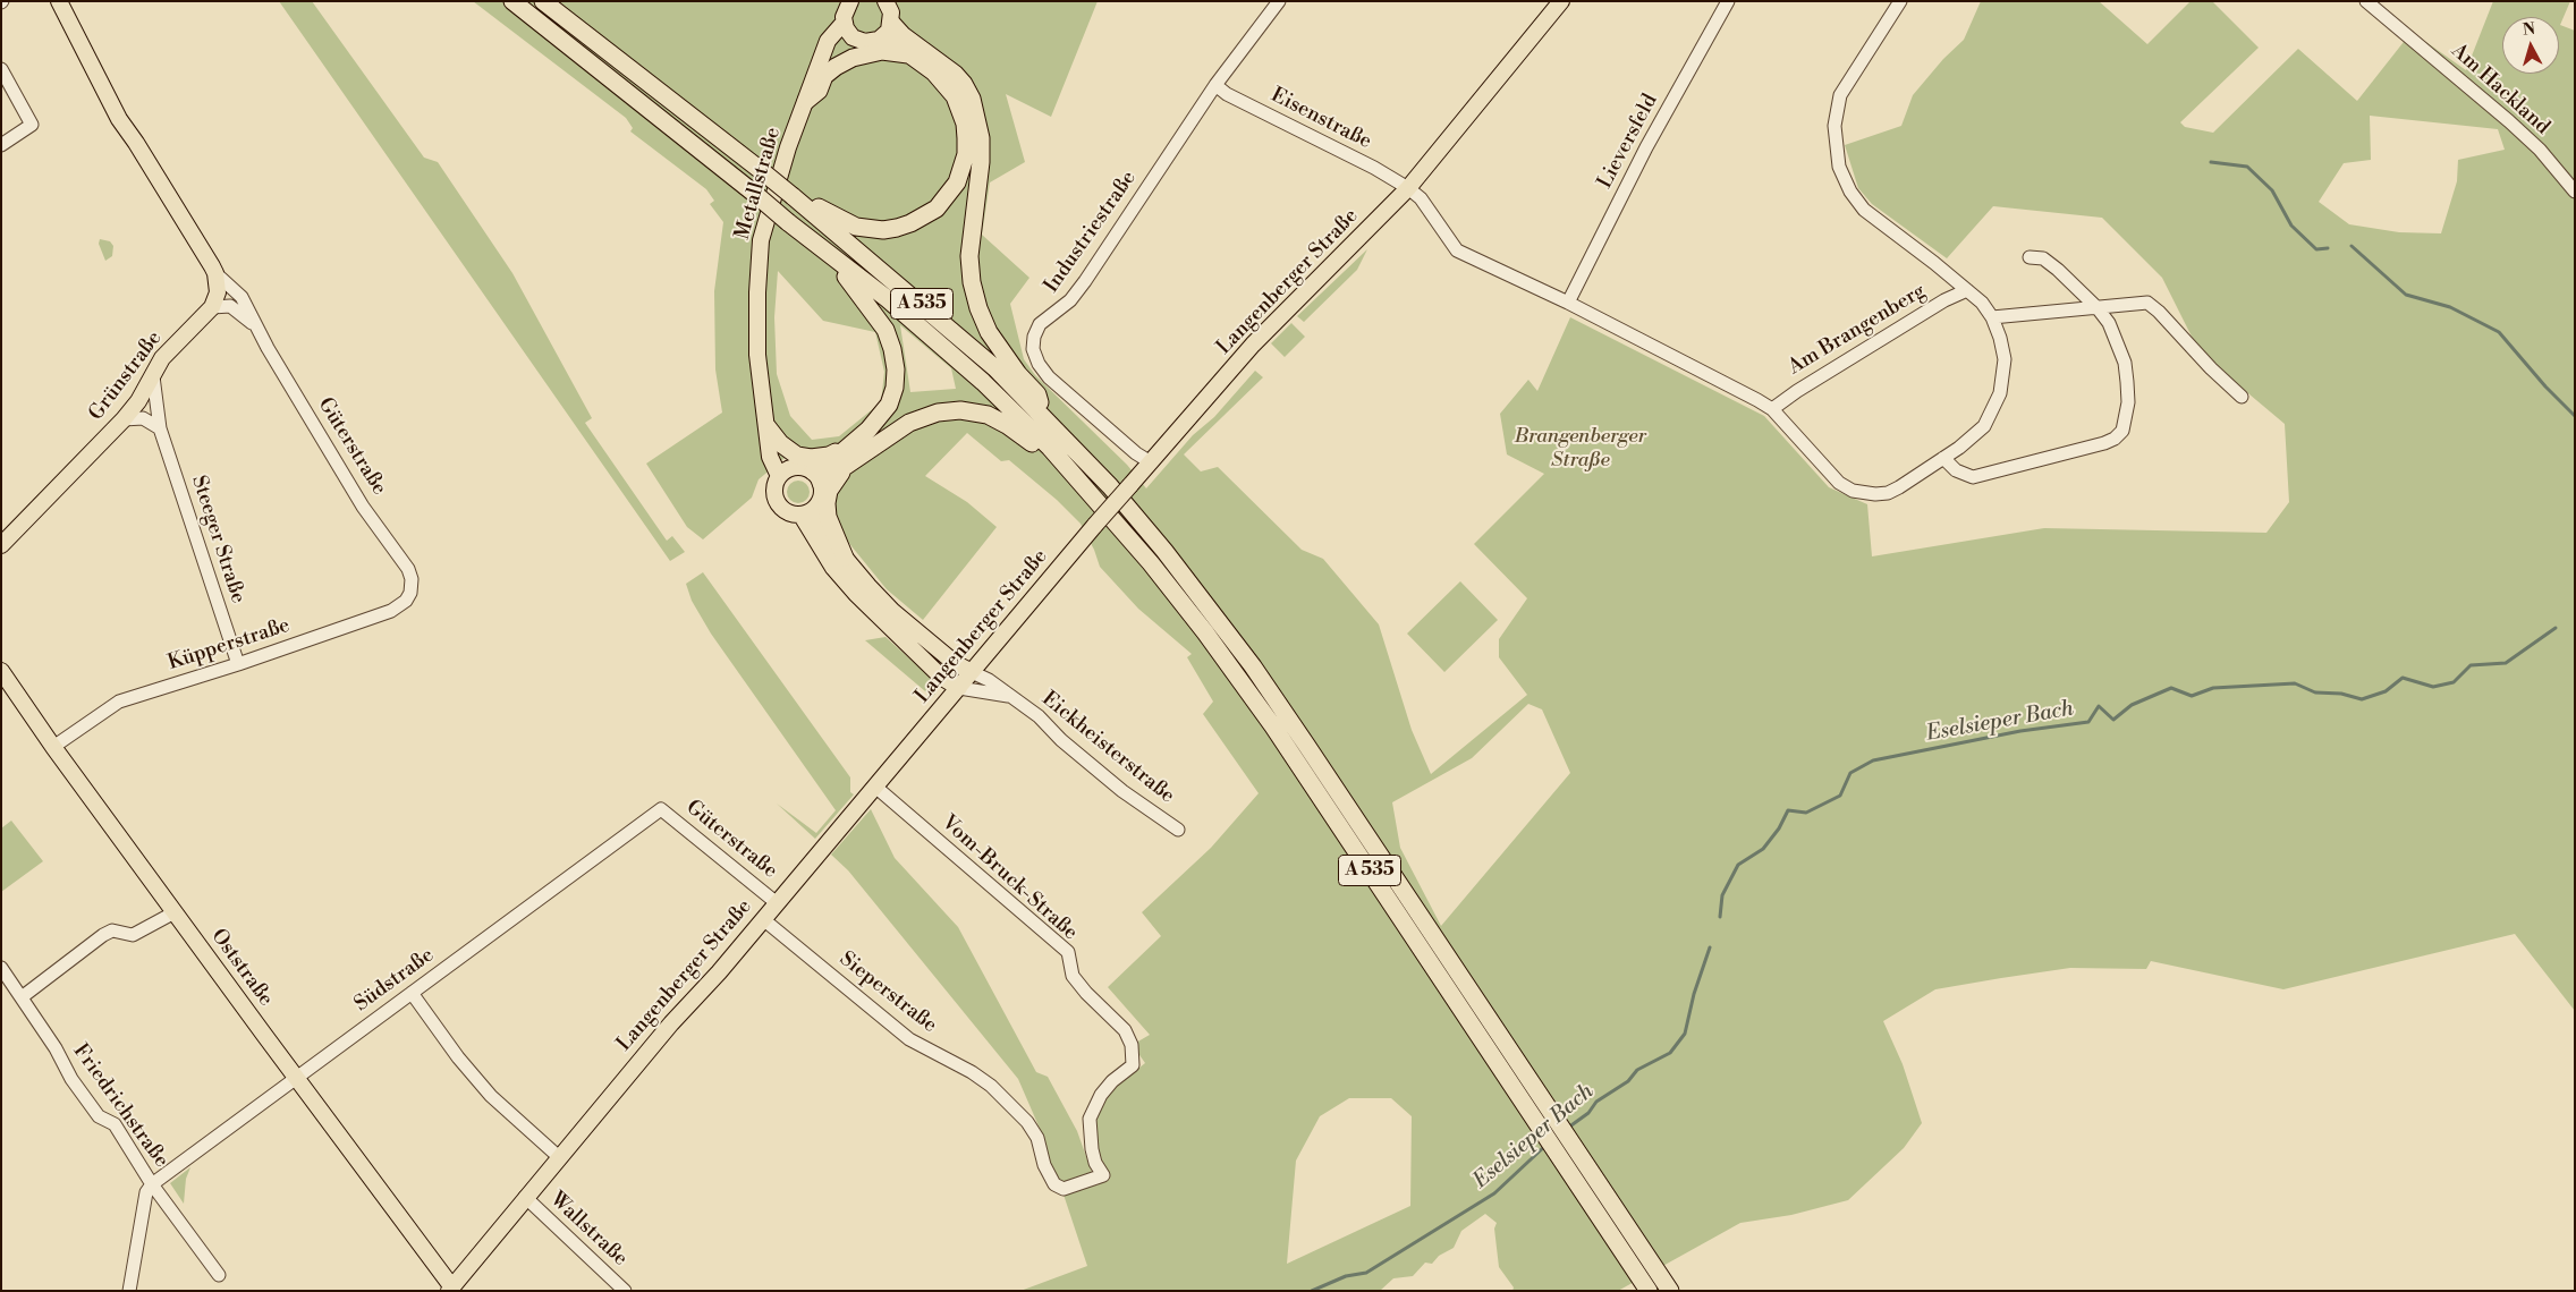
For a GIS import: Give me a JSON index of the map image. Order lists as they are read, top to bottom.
{
  "streets": {
    "highway": ["A 535"],
    "main road": [
      "Metallstraße",
      "Langenberger Straße",
      "Grünstraße",
      "Güterstraße",
      "Oststraße"
    ],
    "street": [
      "Am Hackland",
      "Eisenstraße",
      "Lieversfeld",
      "Industriestraße",
      "Am Brangenberg",
      "Steeger Straße",
      "Küpperstraße",
      "Eickheisterstraße",
      "Vom-Bruck-Straße",
      "Südstraße",
      "Sieperstraße",
      "Friedrichstraße",
      "Wallstraße"
    ]
  },
  "crossings": [
    ["Eisenstraße", "Industriestraße"],
    ["Eisenstraße", "Langenberger Straße"],
    ["Industriestraße", "Langenberger Straße"],
    ["Langenberger Straße", "Güterstraße"],
    ["Langenberger Straße", "Eickheisterstraße"],
    ["Langenberger Straße", "Vom-Bruck-Straße"],
    ["Langenberger Straße", "Oststraße"],
    ["Langenberger Straße", "Sieperstraße"],
    ["Langenberger Straße", "Wallstraße"],
    ["Grünstraße", "Güterstraße"],
    ["Grünstraße", "Steeger Straße"],
    ["Güterstraße", "Küpperstraße"],
    ["Güterstraße", "Südstraße"],
    ["Steeger Straße", "Küpperstraße"],
    ["Küpperstraße", "Oststraße"],
    ["Vom-Bruck-Straße", "Sieperstraße"],
    ["Oststraße", "Südstraße"],
    ["Südstraße", "Friedrichstraße"]
  ],
  "water": ["Eselsieper Bach"],
  "parks": ["Brangenberger Straße"],
  "north": "top"
}
